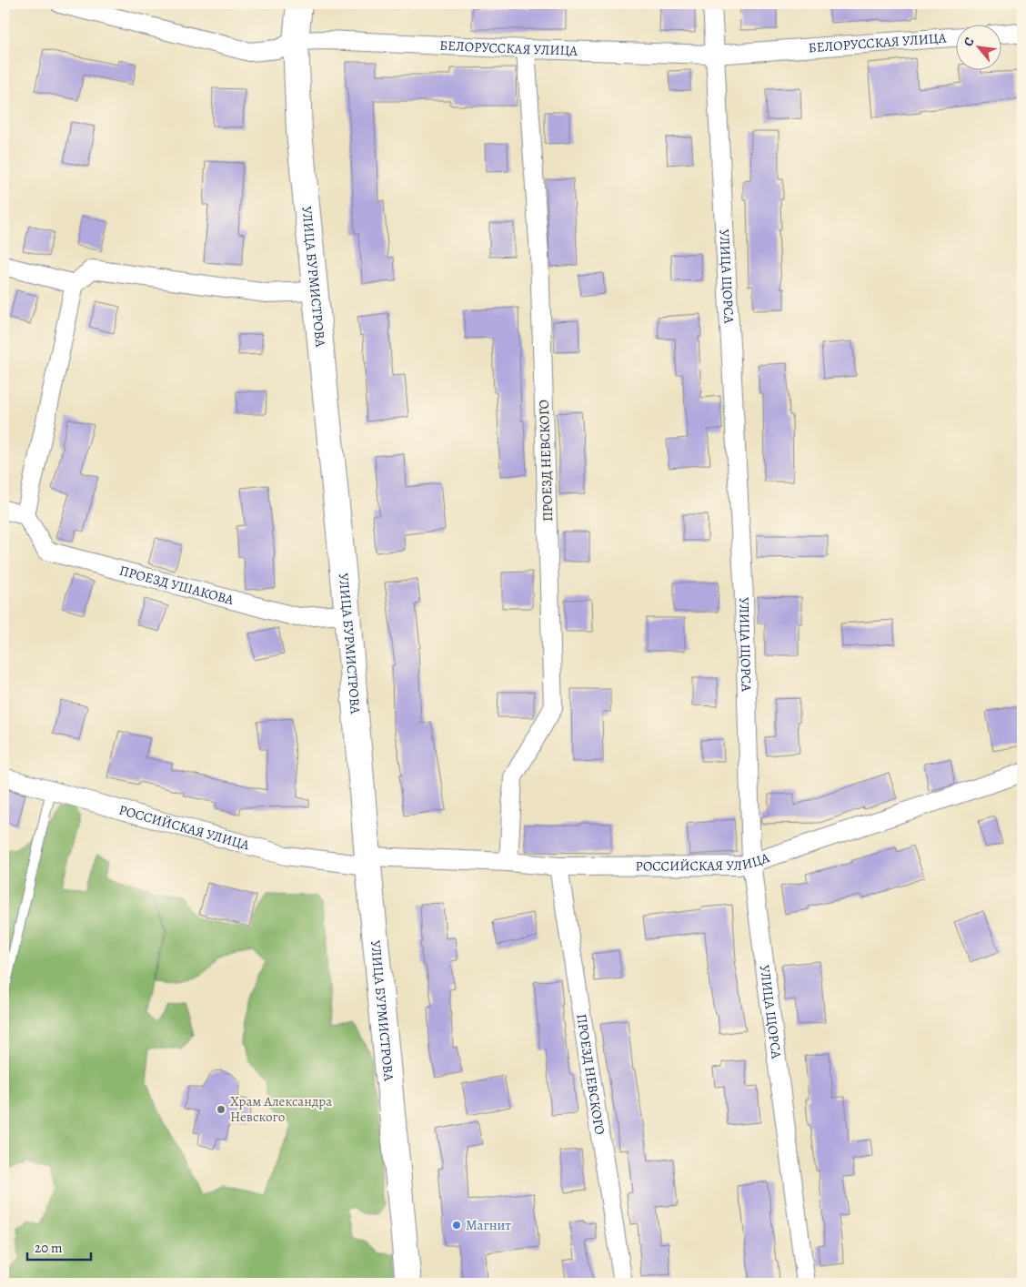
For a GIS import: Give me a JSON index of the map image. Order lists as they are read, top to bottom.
{
  "streets": {
    "street": [
      "БЕЛОРУССКАЯ УЛИЦА",
      "УЛИЦА БУРМИСТРОВА",
      "УЛИЦА ЩОРСА",
      "ПРОЕЗД НЕВСКОГО",
      "ПРОЕЗД УШАКОВА",
      "РОССИЙСКАЯ УЛИЦА"
    ]
  },
  "crossings": [
    ["БЕЛОРУССКАЯ УЛИЦА", "УЛИЦА БУРМИСТРОВА"],
    ["БЕЛОРУССКАЯ УЛИЦА", "УЛИЦА ЩОРСА"],
    ["БЕЛОРУССКАЯ УЛИЦА", "ПРОЕЗД НЕВСКОГО"],
    ["УЛИЦА БУРМИСТРОВА", "ПРОЕЗД УШАКОВА"],
    ["УЛИЦА БУРМИСТРОВА", "РОССИЙСКАЯ УЛИЦА"],
    ["УЛИЦА ЩОРСА", "РОССИЙСКАЯ УЛИЦА"],
    ["ПРОЕЗД НЕВСКОГО", "РОССИЙСКАЯ УЛИЦА"]
  ],
  "places": ["Храм Александра Невского", "Магнит"],
  "scale_bar": "20 m",
  "north": "top left"
}
